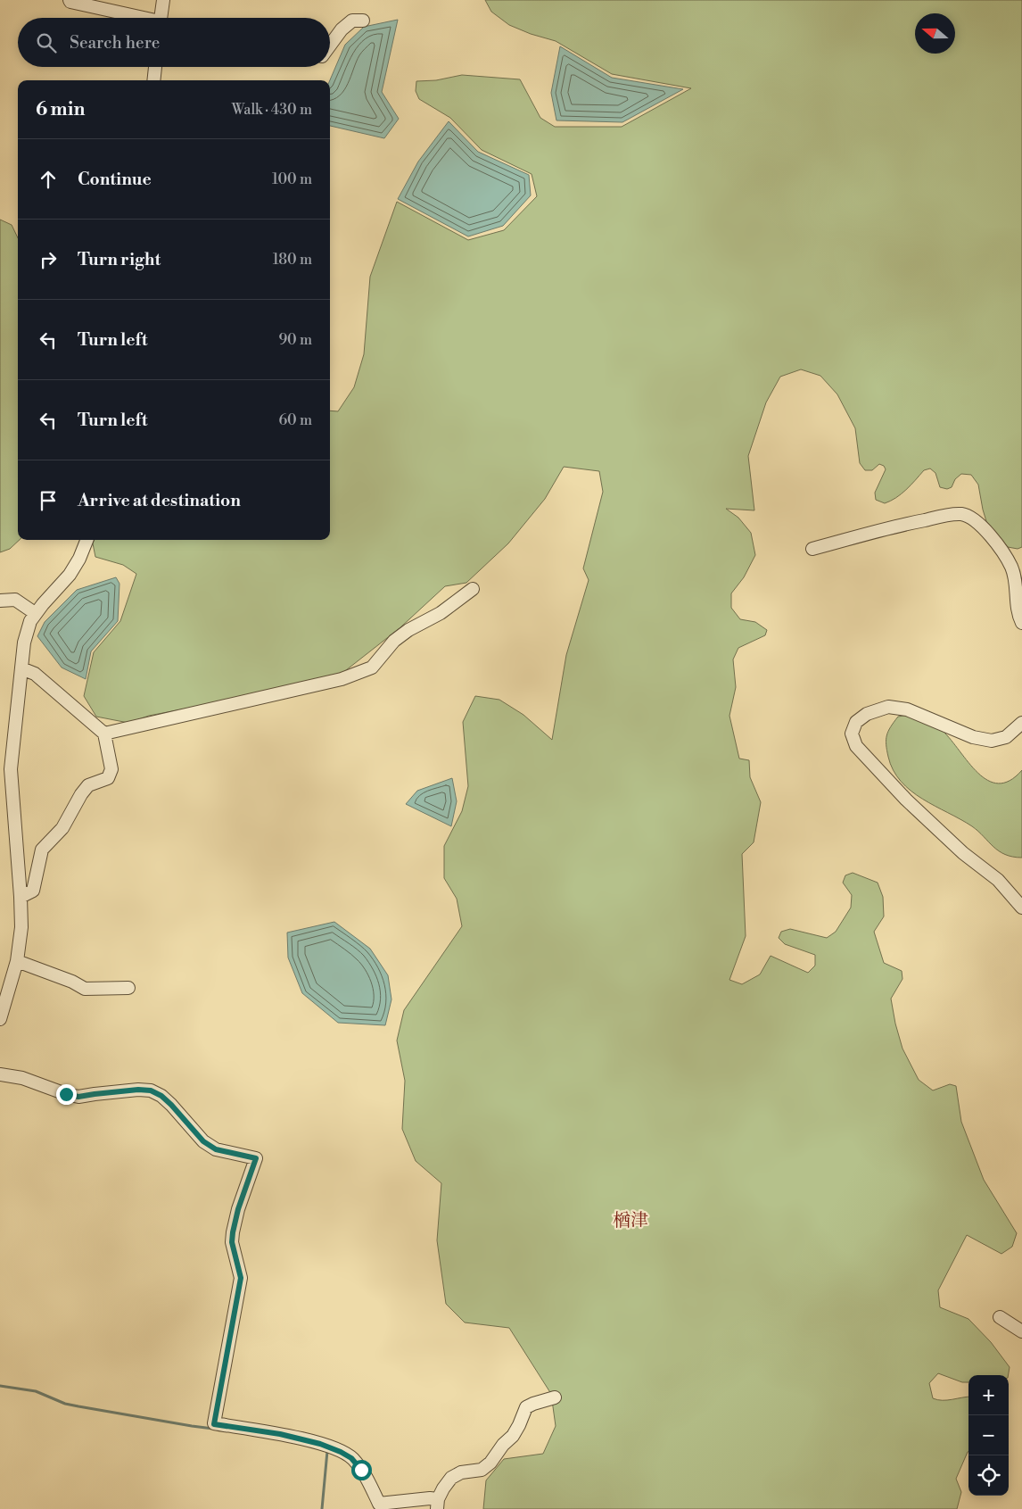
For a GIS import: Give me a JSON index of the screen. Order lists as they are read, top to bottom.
{
  "districts": ["楢津"],
  "north": "left",
  "page": {
    "search": "Search here",
    "heading": ["6 min", "Walk · 430 m"],
    "list": [
      ["Continue", "100 m"],
      ["Turn right", "180 m"],
      ["Turn left", "90 m"],
      ["Turn left", "60 m"],
      "Arrive at destination"
    ],
    "map_buttons": ["+", "−"]
  }
}
